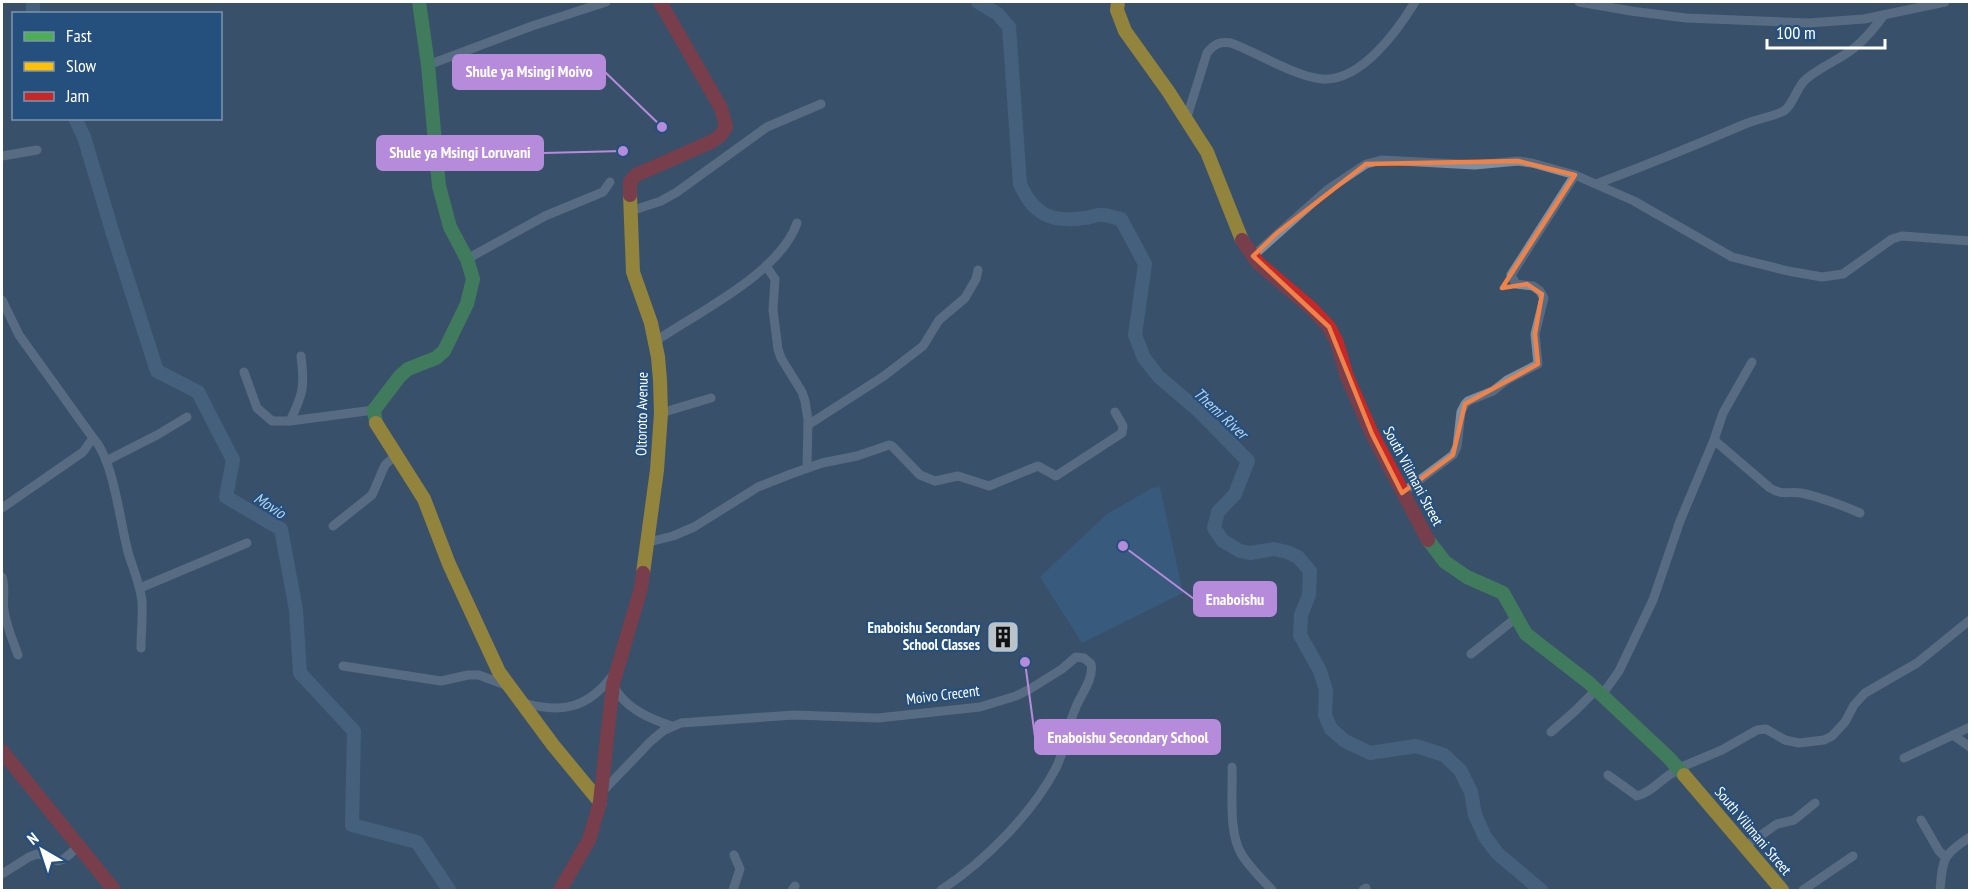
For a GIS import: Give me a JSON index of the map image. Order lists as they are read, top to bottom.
{
  "streets": {
    "street": ["Oltoroto Avenue", "South Vilimani Street", "Moivo Crecent"]
  },
  "crossings": [
    ["Oltoroto Avenue", "Moivo Crecent"]
  ],
  "water": ["Themi River", "Movio"],
  "places": {
    "other": [
      "Shule ya Msingi Moivo",
      "Shule ya Msingi Loruvani",
      "Enaboishu",
      "Enaboishu Secondary School"
    ],
    "building": ["Enaboishu Secondary School Classes"]
  },
  "legend": ["Fast", "Slow", "Jam"],
  "scale_bar": "100 m",
  "north": "top left"
}
